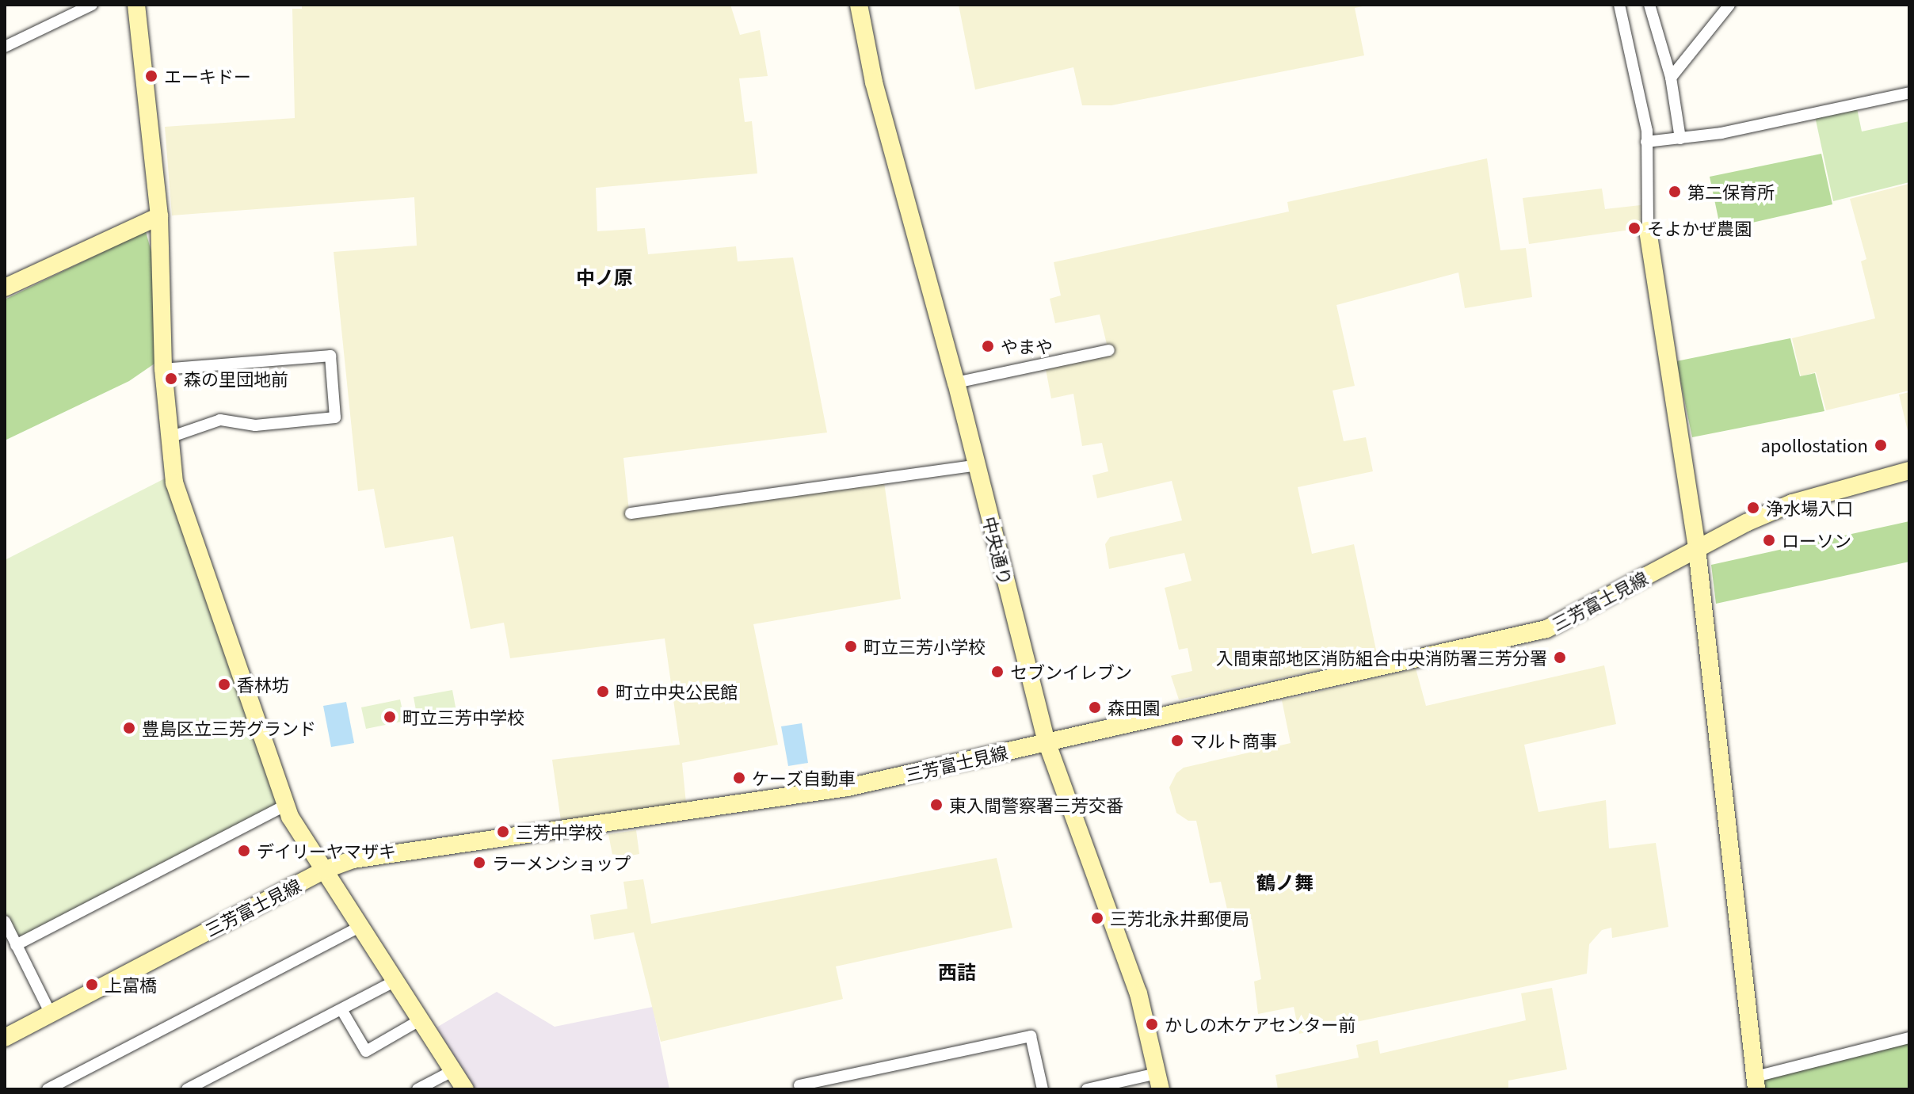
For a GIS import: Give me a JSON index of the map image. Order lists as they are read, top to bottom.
{
  "streets": {
    "street": ["中央通り", "三芳富士見線"]
  },
  "crossings": [
    ["中央通り", "三芳富士見線"]
  ],
  "districts": ["中ノ原", "鶴ノ舞", "西詰"],
  "places": [
    "エーキドー",
    "第二保育所",
    "そよかぜ農園",
    "やまや",
    "森の里団地前",
    "apollostation",
    "浄水場入口",
    "ローソン",
    "町立三芳小学校",
    "入間東部地区消防組合中央消防署三芳分署",
    "セブンイレブン",
    "香林坊",
    "町立中央公民館",
    "森田園",
    "町立三芳中学校",
    "豊島区立三芳グランド",
    "マルト商事",
    "ケーズ自動車",
    "東入間警察署三芳交番",
    "三芳中学校",
    "デイリーヤマザキ",
    "ラーメンショップ",
    "三芳北永井郵便局",
    "上富橋",
    "かしの木ケアセンター前"
  ]
}
